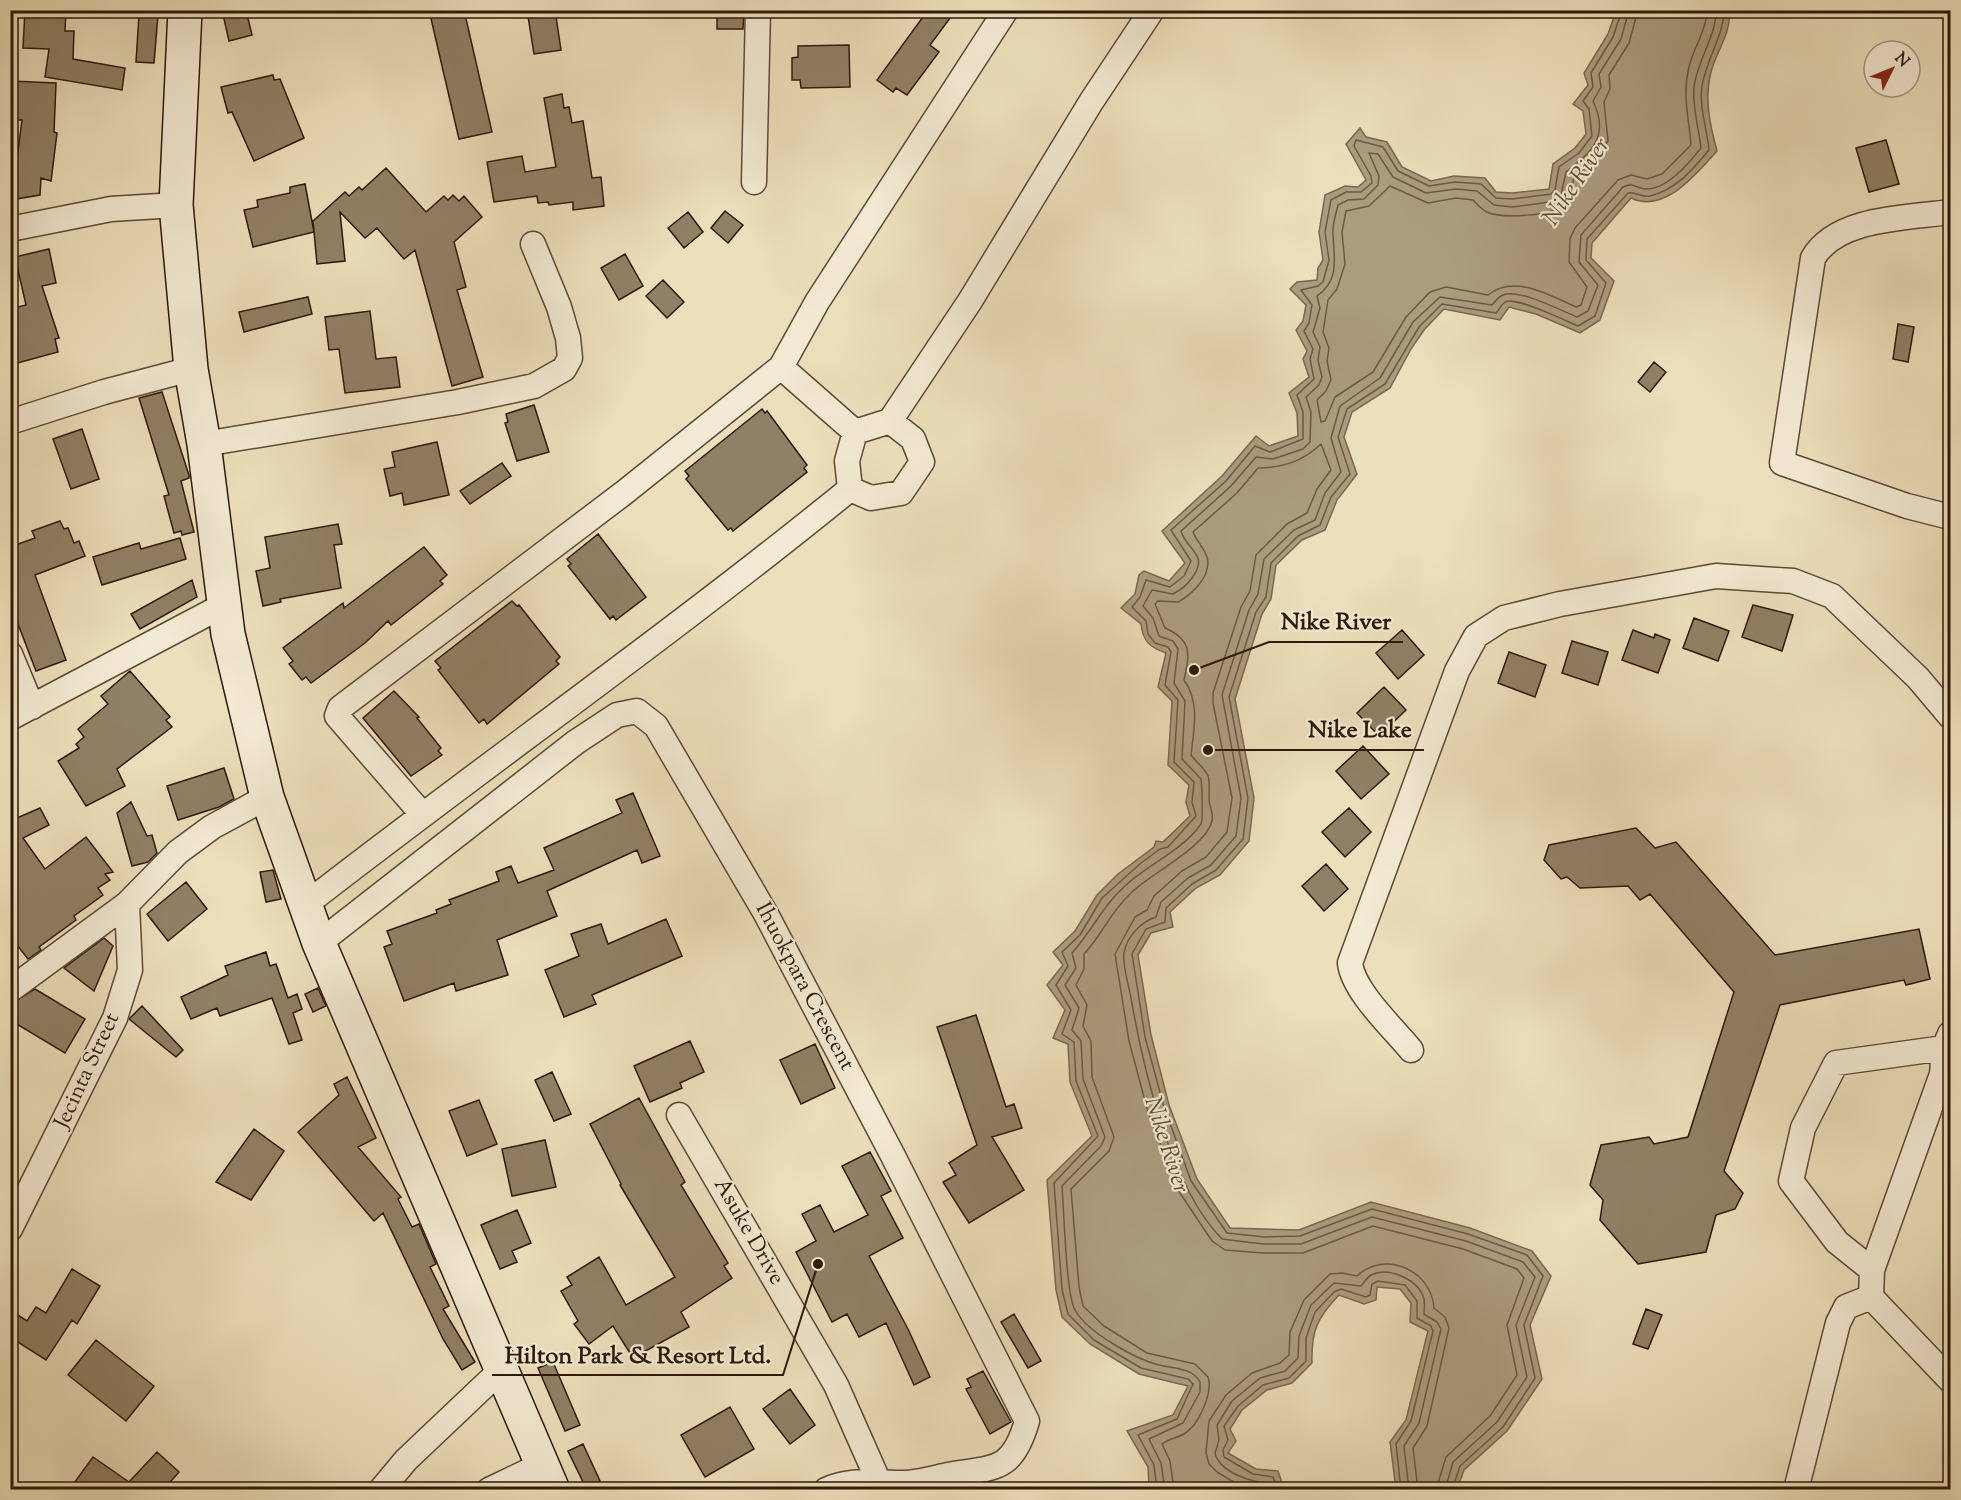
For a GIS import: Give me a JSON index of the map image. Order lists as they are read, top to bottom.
{
  "streets": {
    "street": ["Ihuokpara Crescent", "Jecinta Street", "Asuke Drive"]
  },
  "crossings": [
    ["Ihuokpara Crescent", "Asuke Drive"]
  ],
  "water": ["Nike River"],
  "places": ["Nike River", "Nike Lake", "Hilton Park & Resort Ltd."],
  "north": "top right"
}
